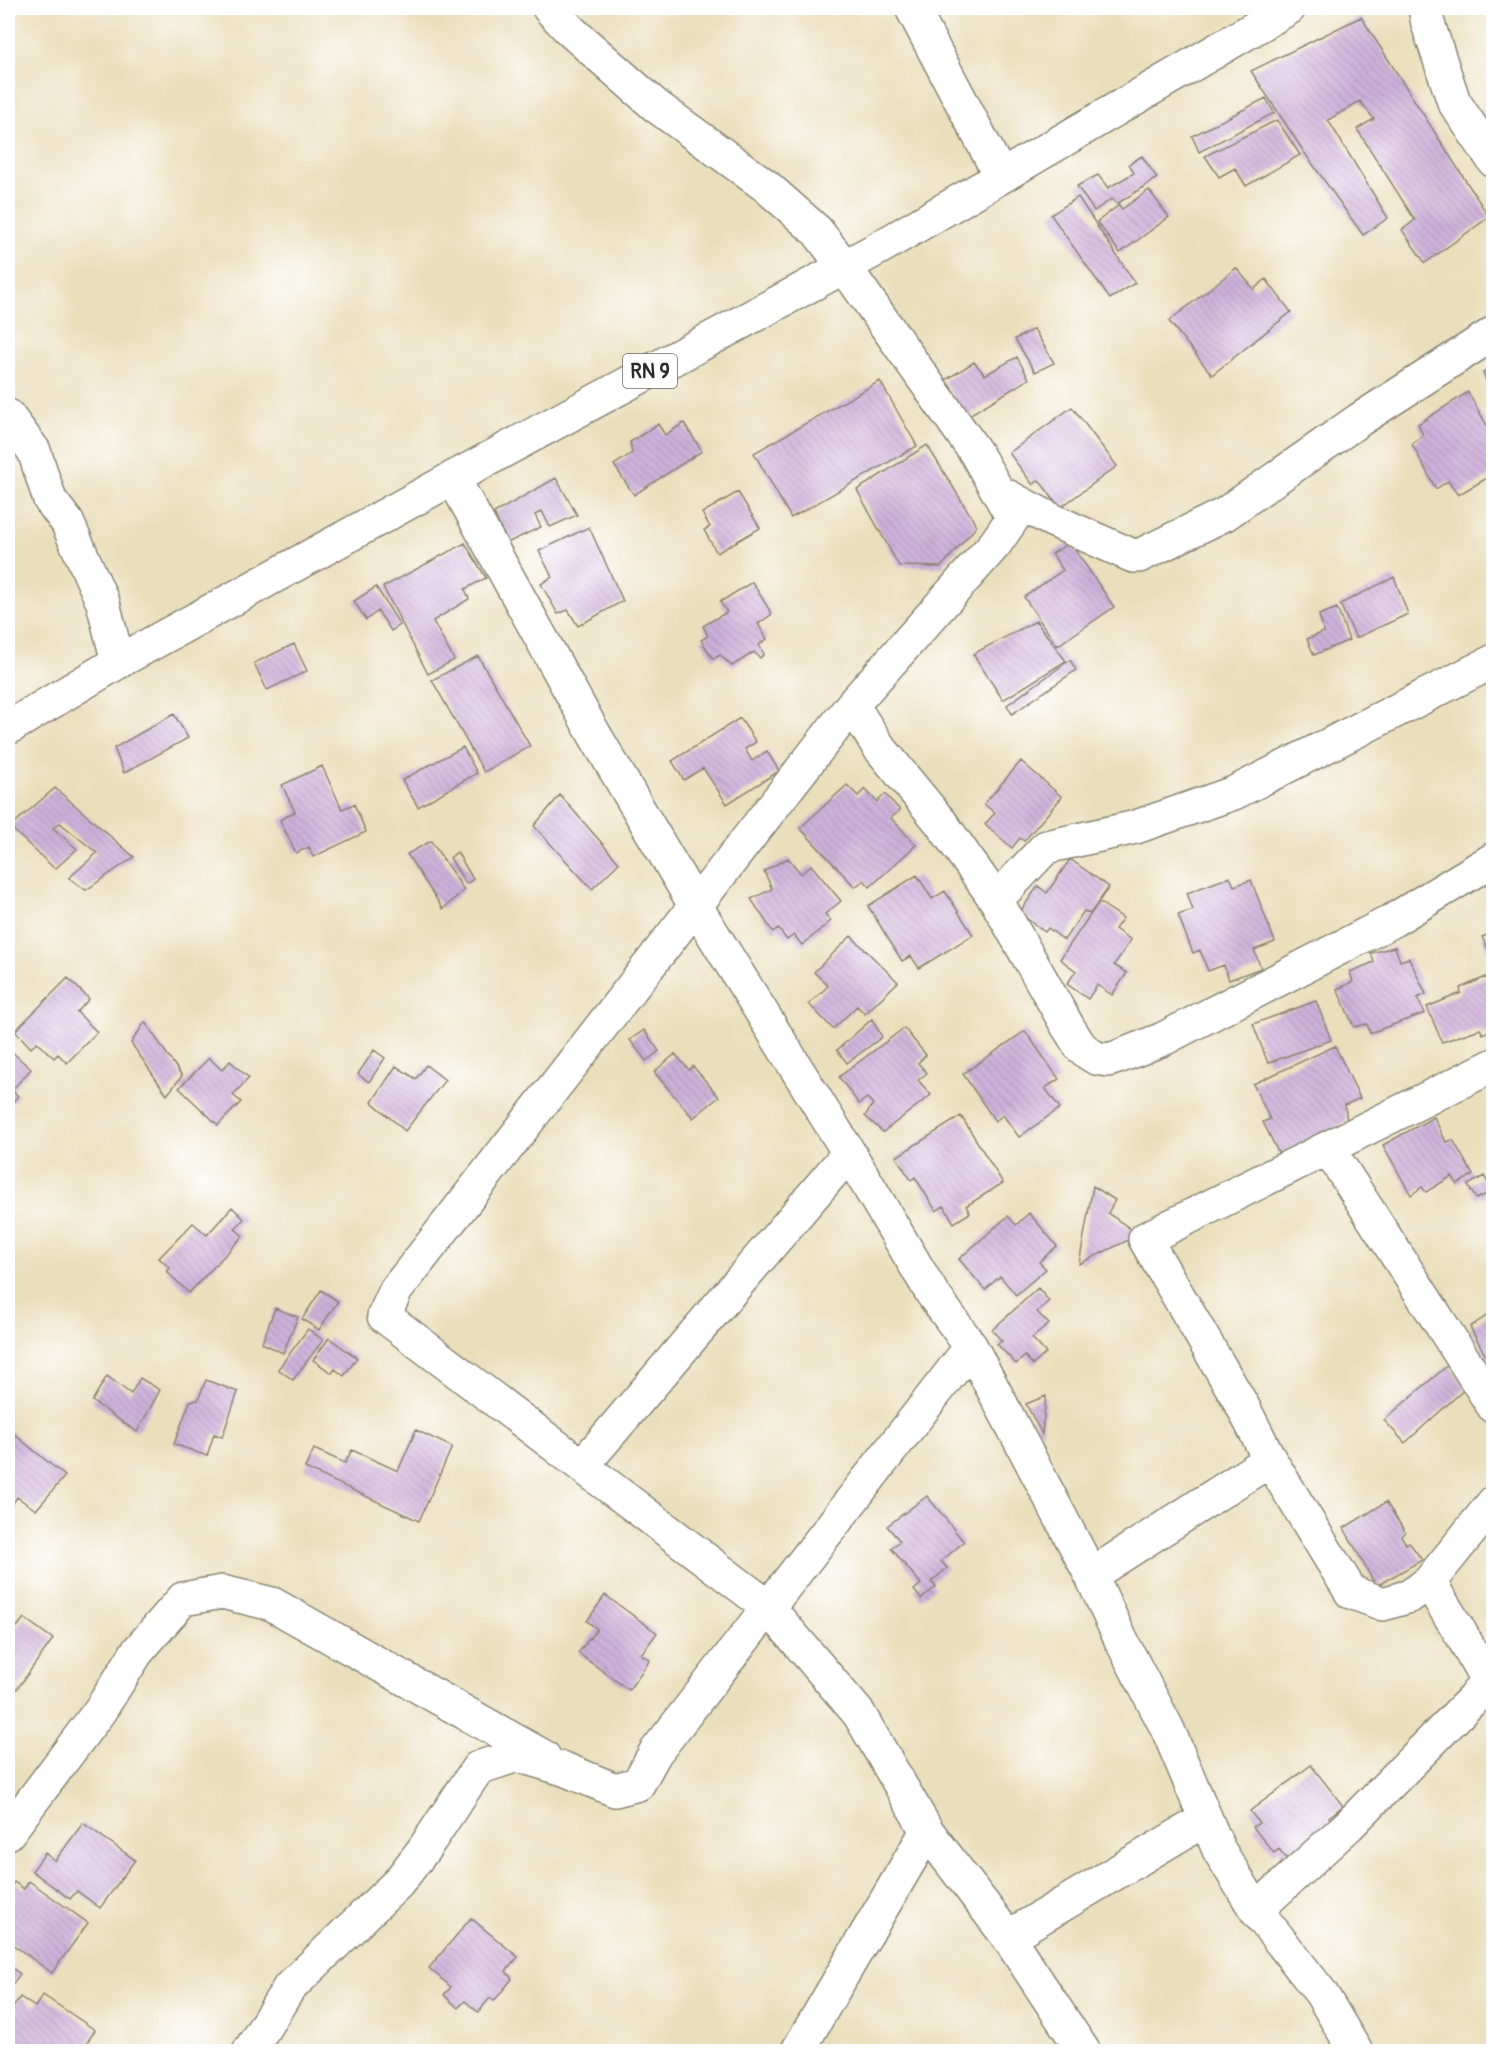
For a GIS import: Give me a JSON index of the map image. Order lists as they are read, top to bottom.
{
  "streets": {
    "street": ["RN 9"]
  }
}
